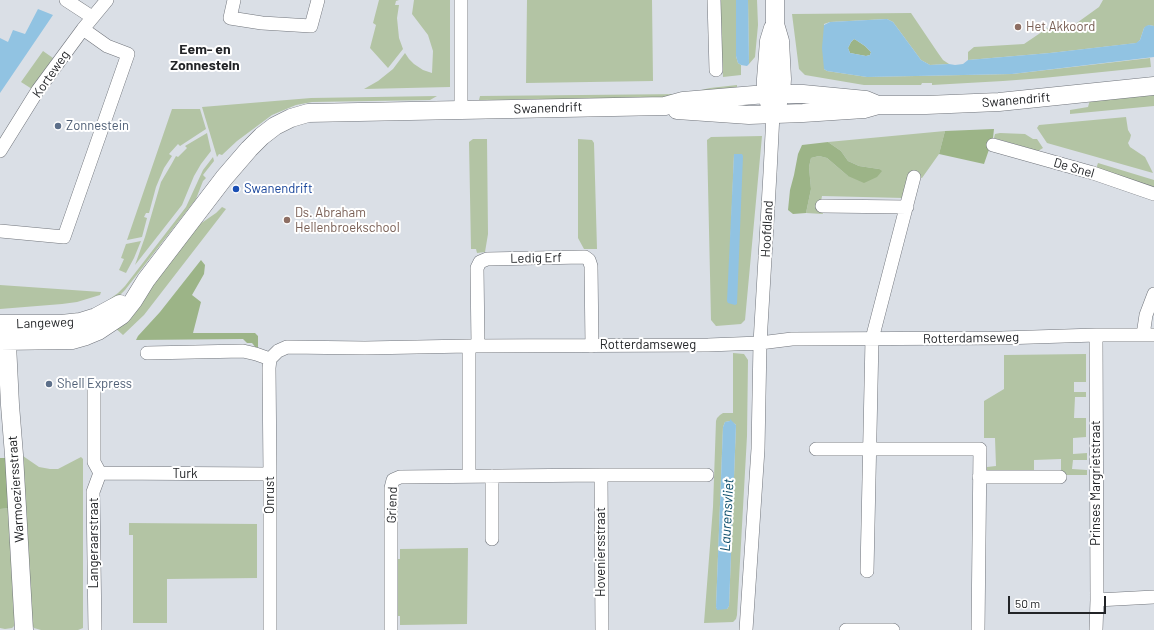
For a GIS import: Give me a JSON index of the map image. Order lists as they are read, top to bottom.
{
  "streets": {
    "main road": [
      "Swanendrift",
      "Hoofdland",
      "Langeweg",
      "Warmoeziersstraat"
    ],
    "street": [
      "Korteweg",
      "De Snel",
      "Ledig Erf",
      "Rotterdamseweg",
      "Turk",
      "Prinses Margrietstraat",
      "Onrust",
      "Griend",
      "Langeraarstraat",
      "Hoveniersstraat"
    ]
  },
  "crossings": [
    ["Swanendrift", "Hoofdland"],
    ["Swanendrift", "Langeweg"],
    ["Hoofdland", "Rotterdamseweg"],
    ["Ledig Erf", "Rotterdamseweg"],
    ["Langeweg", "Warmoeziersstraat"],
    ["Rotterdamseweg", "Prinses Margrietstraat"],
    ["Rotterdamseweg", "Onrust"],
    ["Turk", "Onrust"],
    ["Turk", "Langeraarstraat"],
    ["Griend", "Hoveniersstraat"]
  ],
  "districts": ["Eem- en Zonnestein"],
  "water": ["Laurensvliet"],
  "places": [
    "Het Akkoord",
    "Zonnestein",
    "Swanendrift",
    "Ds. Abraham Hellenbroekschool",
    "Shell Express"
  ],
  "scale_bar": "50 m"
}
